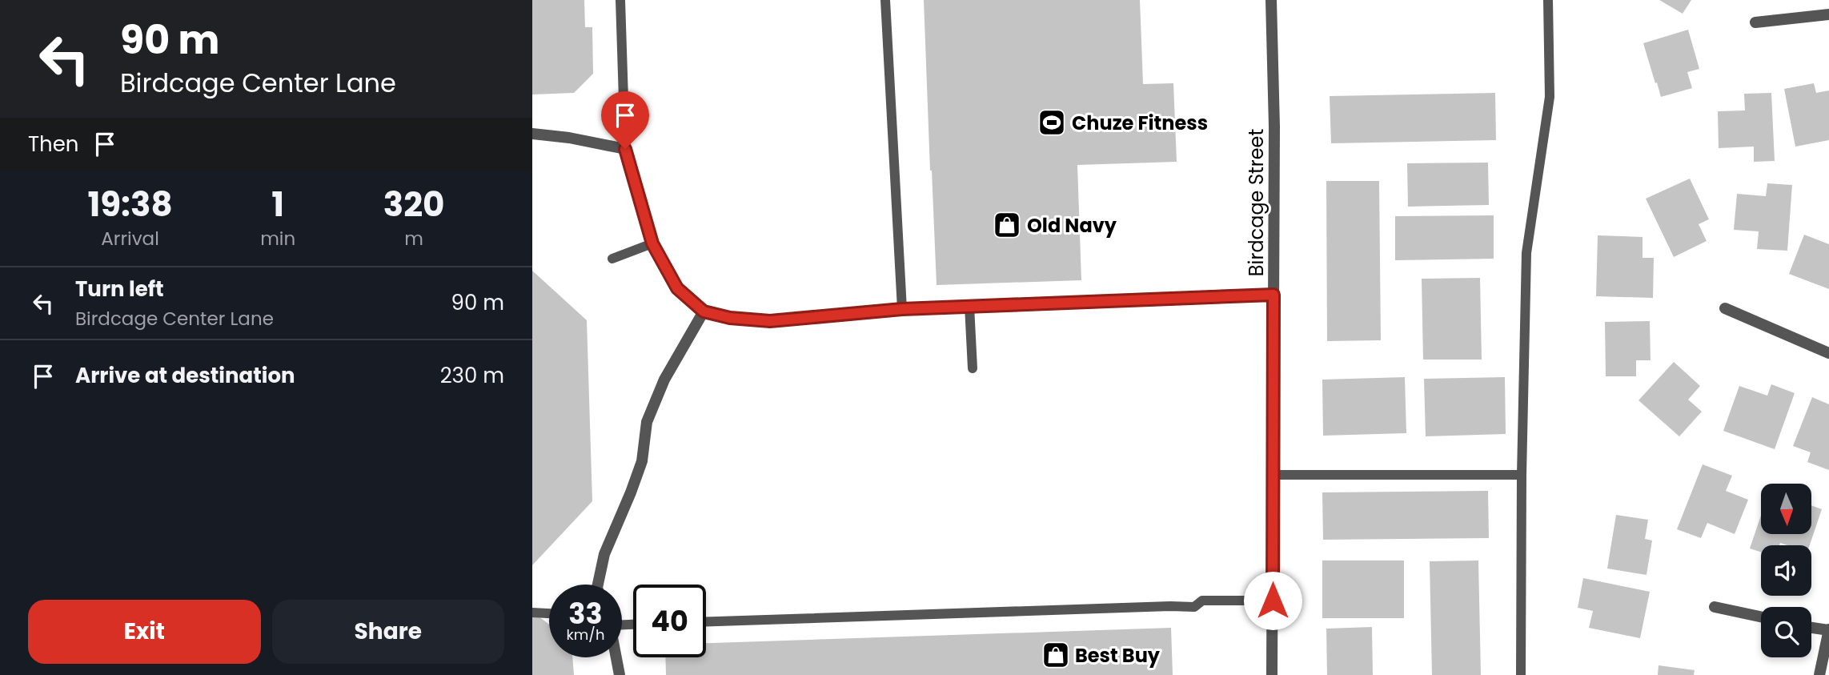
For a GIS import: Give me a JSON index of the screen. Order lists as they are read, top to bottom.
{
  "streets": {
    "street": ["Birdcage Street"]
  },
  "places": {
    "sports": ["Chuze Fitness"],
    "shop": ["Old Navy", "Best Buy"]
  },
  "north": "bottom",
  "page": {
    "turn": ["90 m", "Birdcage Center Lane"],
    "then": "Then",
    "eta": [
      "19:38",
      "Arrival",
      "1",
      "min",
      "320",
      "m"
    ],
    "list": [
      {
        "name": "Turn left",
        "note": "Birdcage Center Lane",
        "value": "90 m"
      },
      {
        "name": "Arrive at destination",
        "value": "230 m"
      }
    ],
    "speed": "33 km/h",
    "limit": "40",
    "buttons": ["Exit", "Share"]
  }
}
